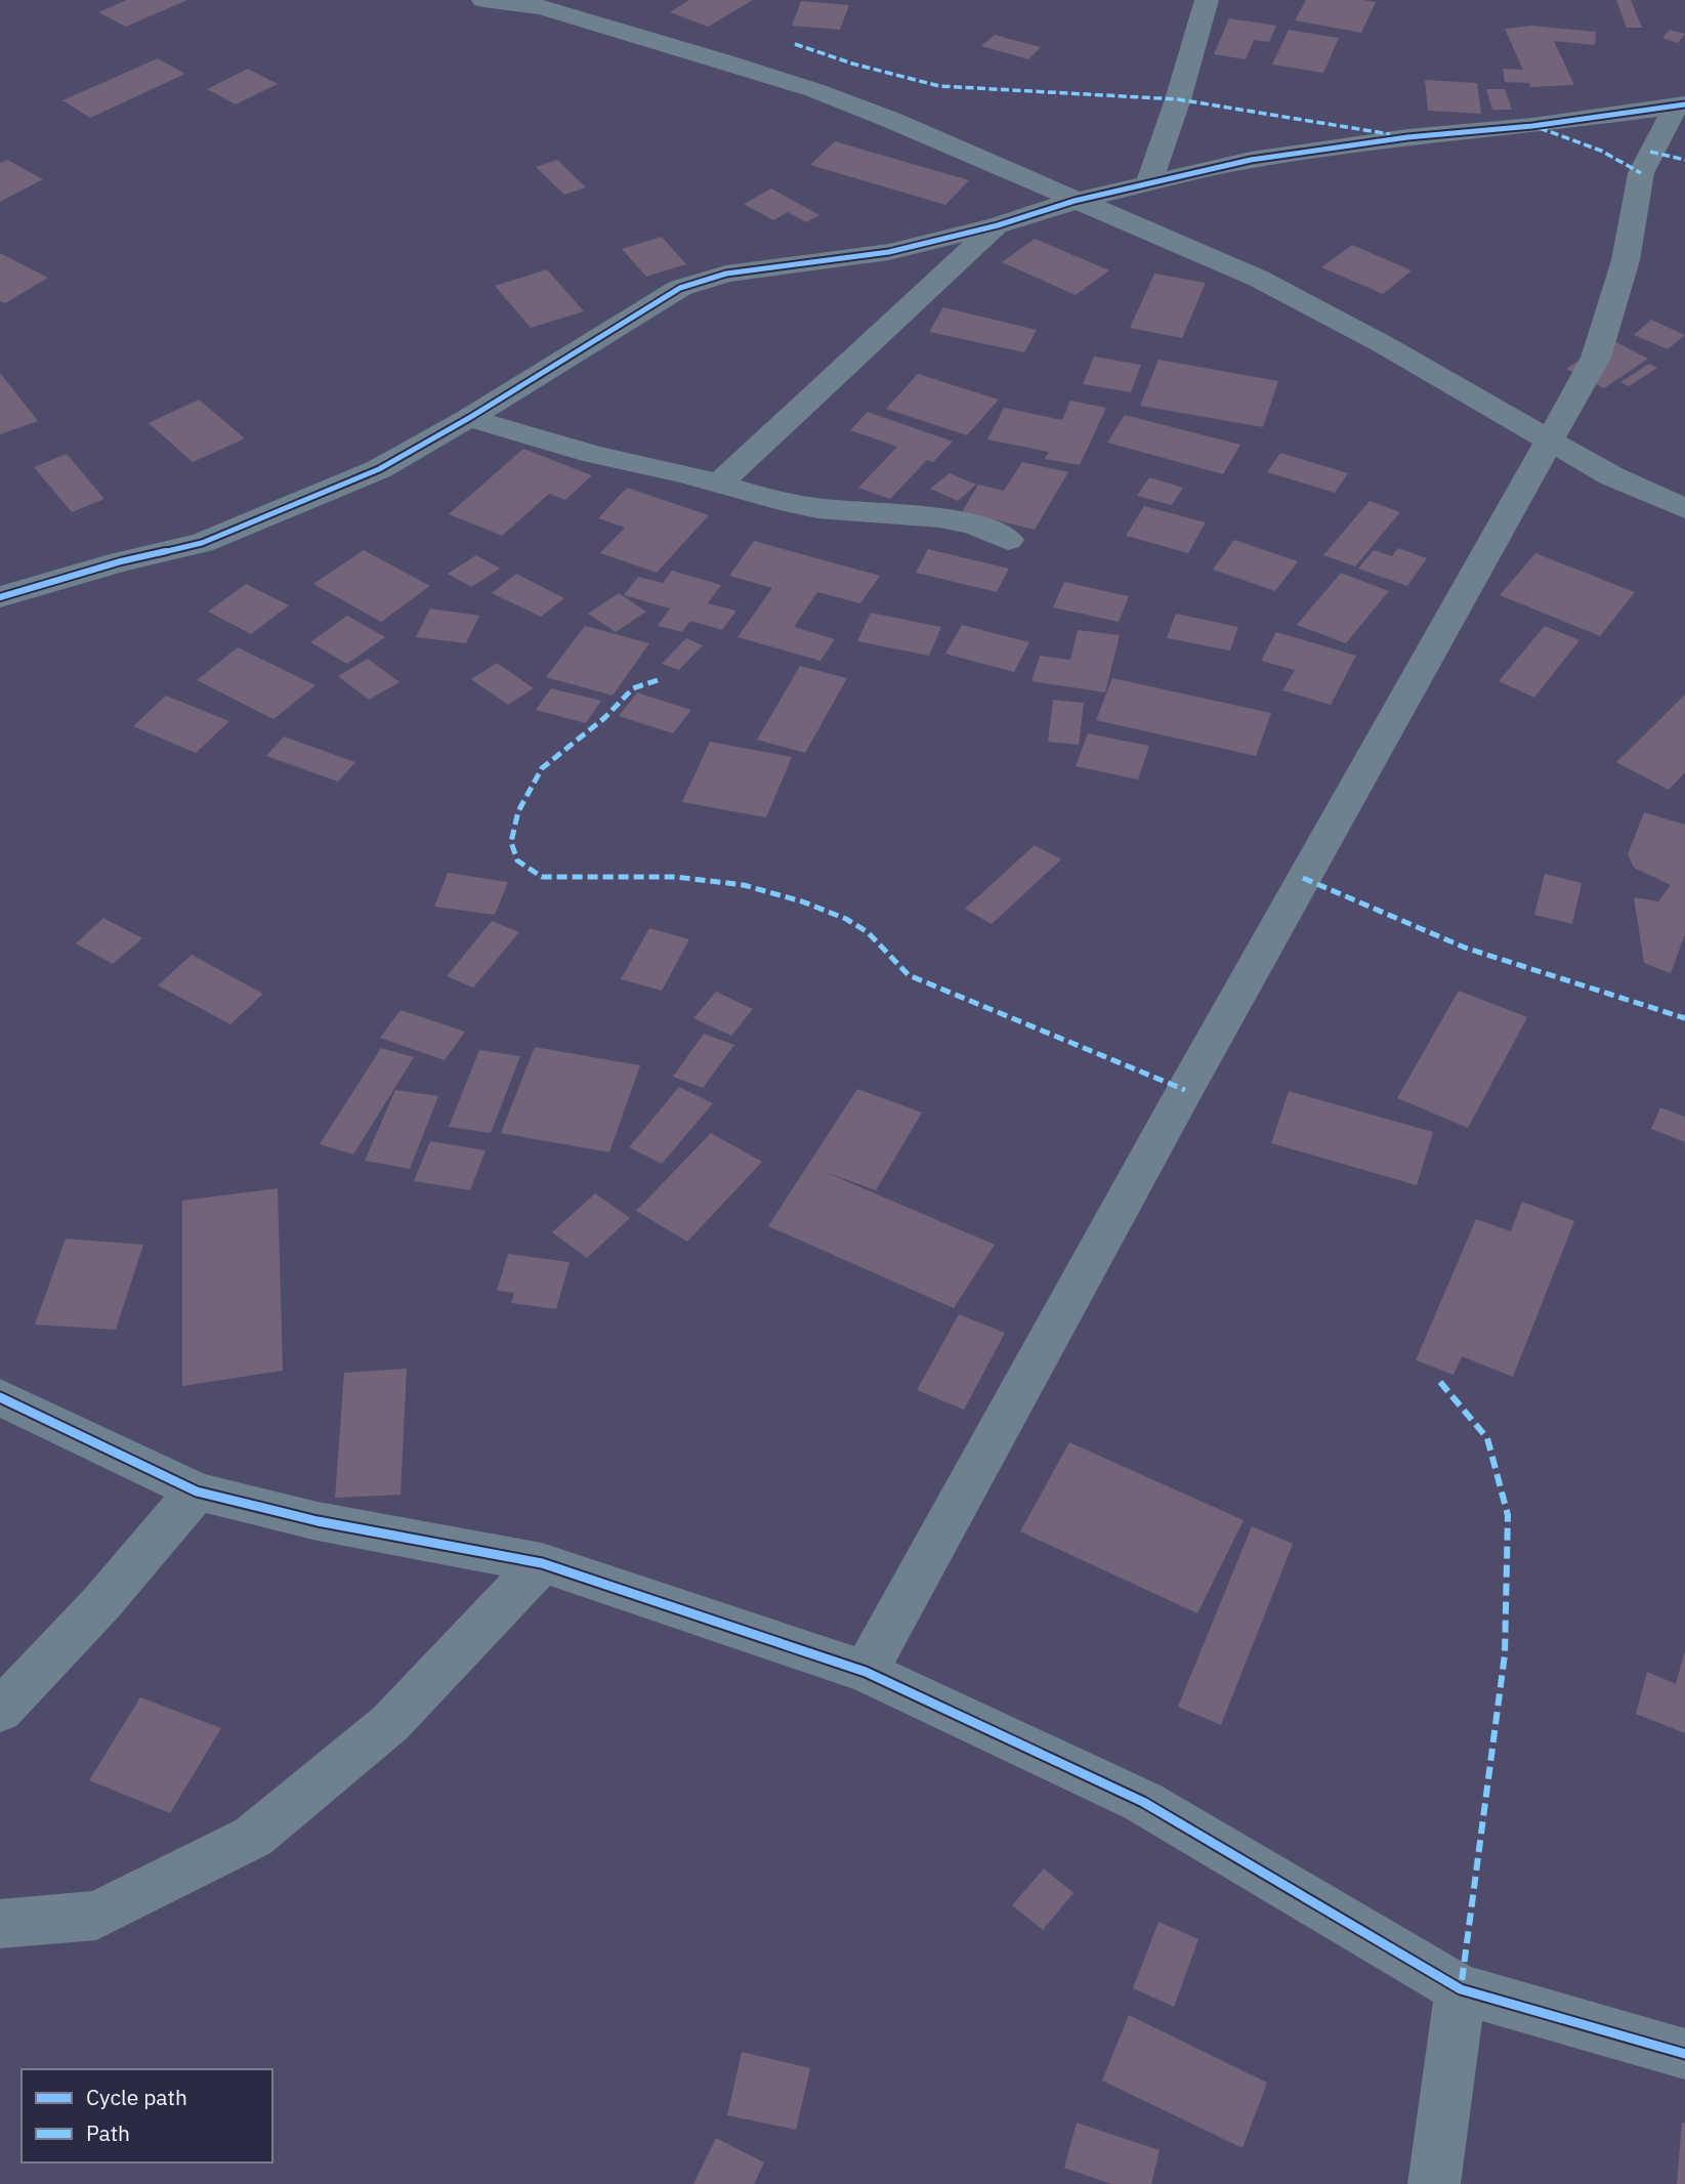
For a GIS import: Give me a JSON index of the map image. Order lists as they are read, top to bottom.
{
  "legend": ["Cycle path", "Path"]
}
